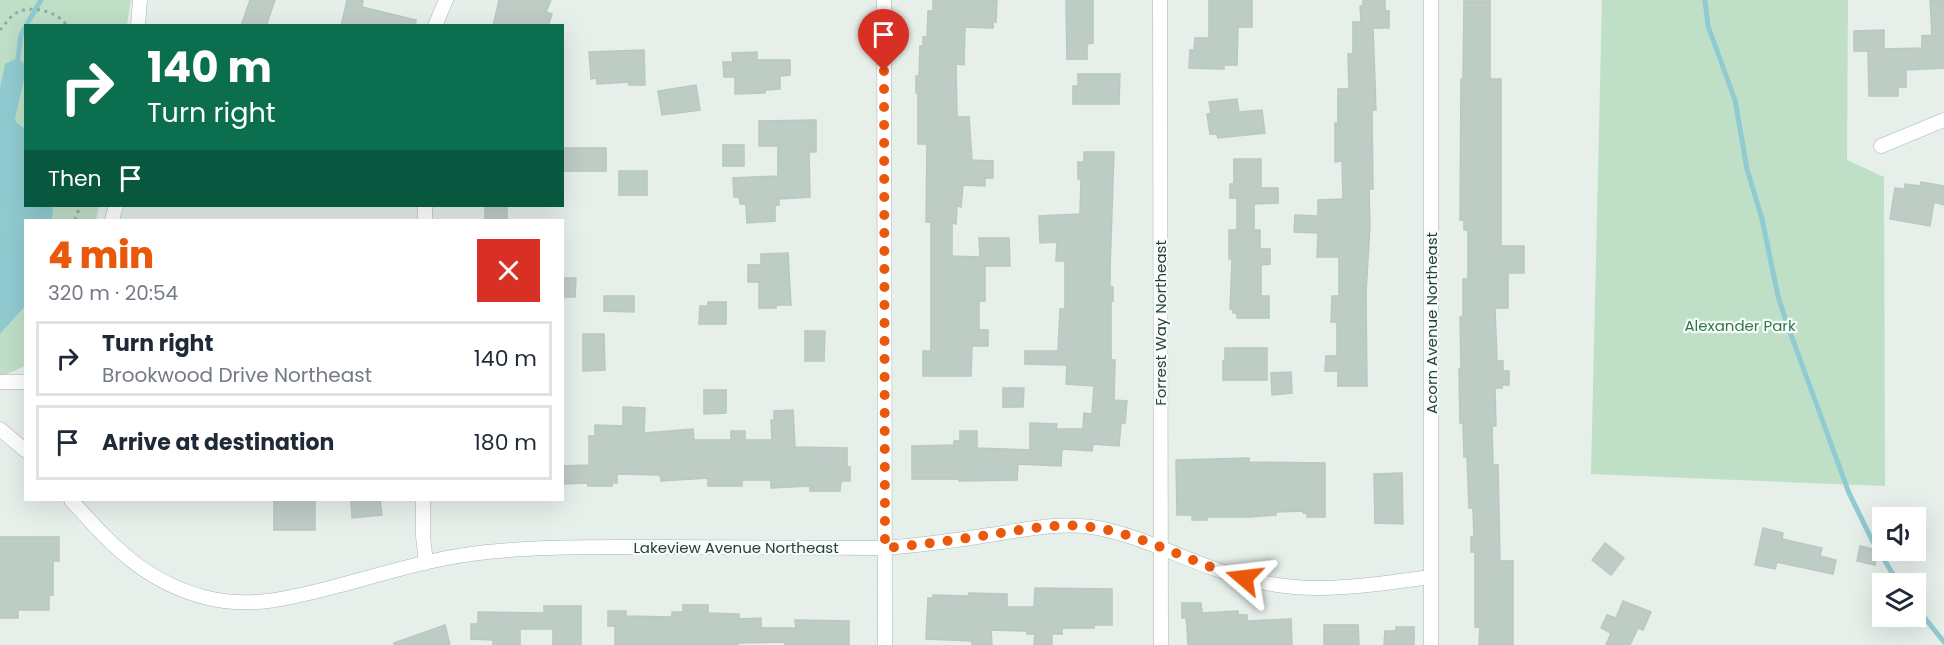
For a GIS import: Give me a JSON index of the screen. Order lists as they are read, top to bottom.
{
  "streets": {
    "street": ["Forrest Way Northeast", "Acorn Avenue Northeast", "Lakeview Avenue Northeast"]
  },
  "crossings": [
    ["Forrest Way Northeast", "Lakeview Avenue Northeast"],
    ["Acorn Avenue Northeast", "Lakeview Avenue Northeast"]
  ],
  "parks": ["Alexander Park"],
  "page": {
    "turn": ["140 m", "Turn right"],
    "then": "Then",
    "heading": ["4 min", "320 m · 20:54"],
    "list": [
      {
        "name": "Turn right",
        "note": "Brookwood Drive Northeast",
        "value": "140 m"
      },
      {
        "name": "Arrive at destination",
        "value": "180 m"
      }
    ]
  }
}
